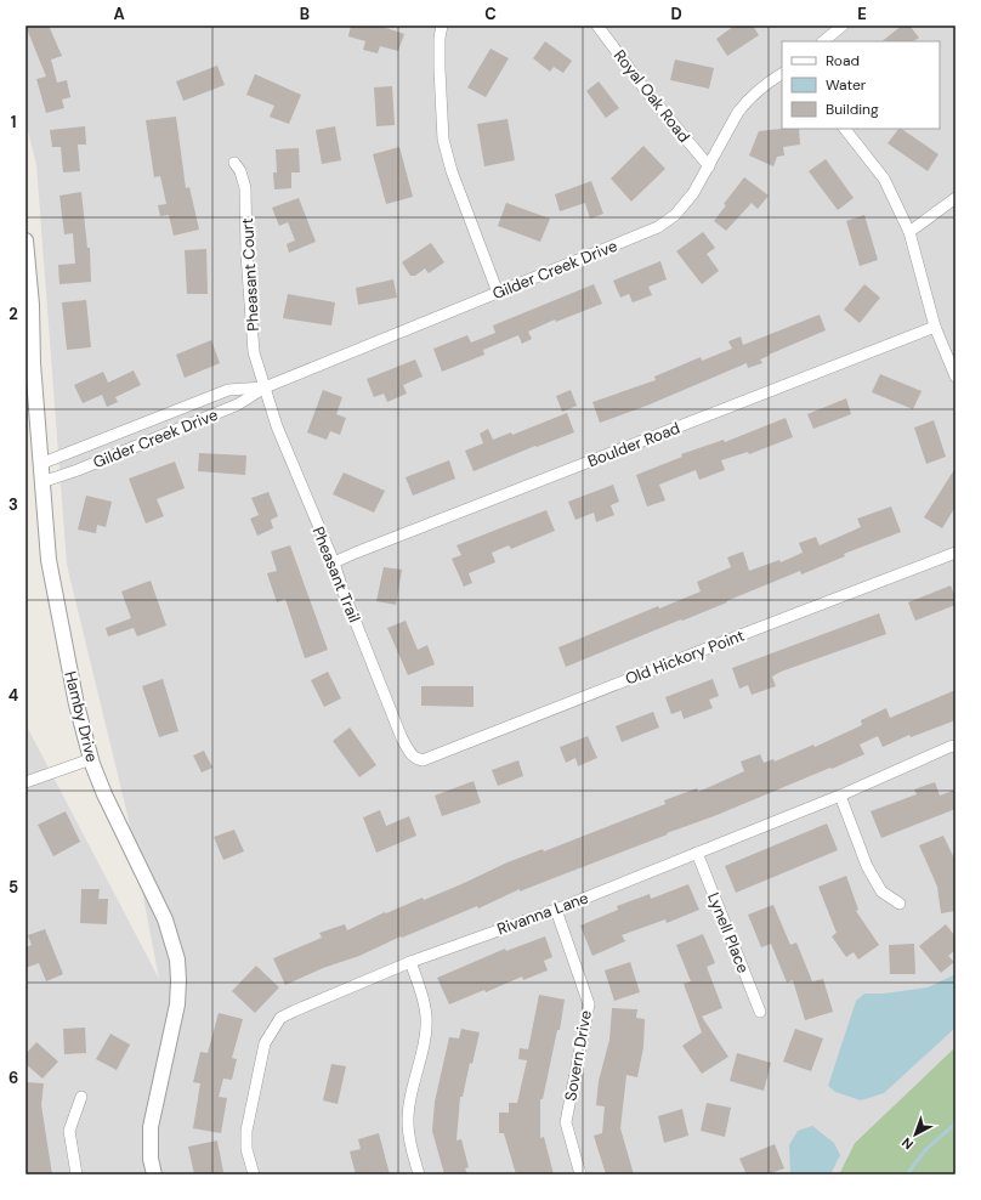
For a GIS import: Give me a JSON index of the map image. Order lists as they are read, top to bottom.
{
  "streets": {
    "street": [
      "Royal Oak Road",
      "Gilder Creek Drive",
      "Pheasant Court",
      "Boulder Road",
      "Pheasant Trail",
      "Old Hickory Point",
      "Hamby Drive",
      "Rivanna Lane",
      "Lynell Place",
      "Sovern Drive"
    ]
  },
  "crossings": [
    ["Royal Oak Road", "Gilder Creek Drive"],
    ["Gilder Creek Drive", "Pheasant Court"],
    ["Gilder Creek Drive", "Pheasant Trail"],
    ["Gilder Creek Drive", "Hamby Drive"],
    ["Pheasant Court", "Pheasant Trail"],
    ["Boulder Road", "Pheasant Trail"],
    ["Pheasant Trail", "Old Hickory Point"],
    ["Rivanna Lane", "Lynell Place"],
    ["Rivanna Lane", "Sovern Drive"]
  ],
  "legend": ["Road", "Water", "Building"],
  "north": "bottom left",
  "grid": {
    "columns": [
      "A",
      "B",
      "C",
      "D",
      "E"
    ],
    "rows": [
      "1",
      "2",
      "3",
      "4",
      "5",
      "6"
    ]
  }
}
